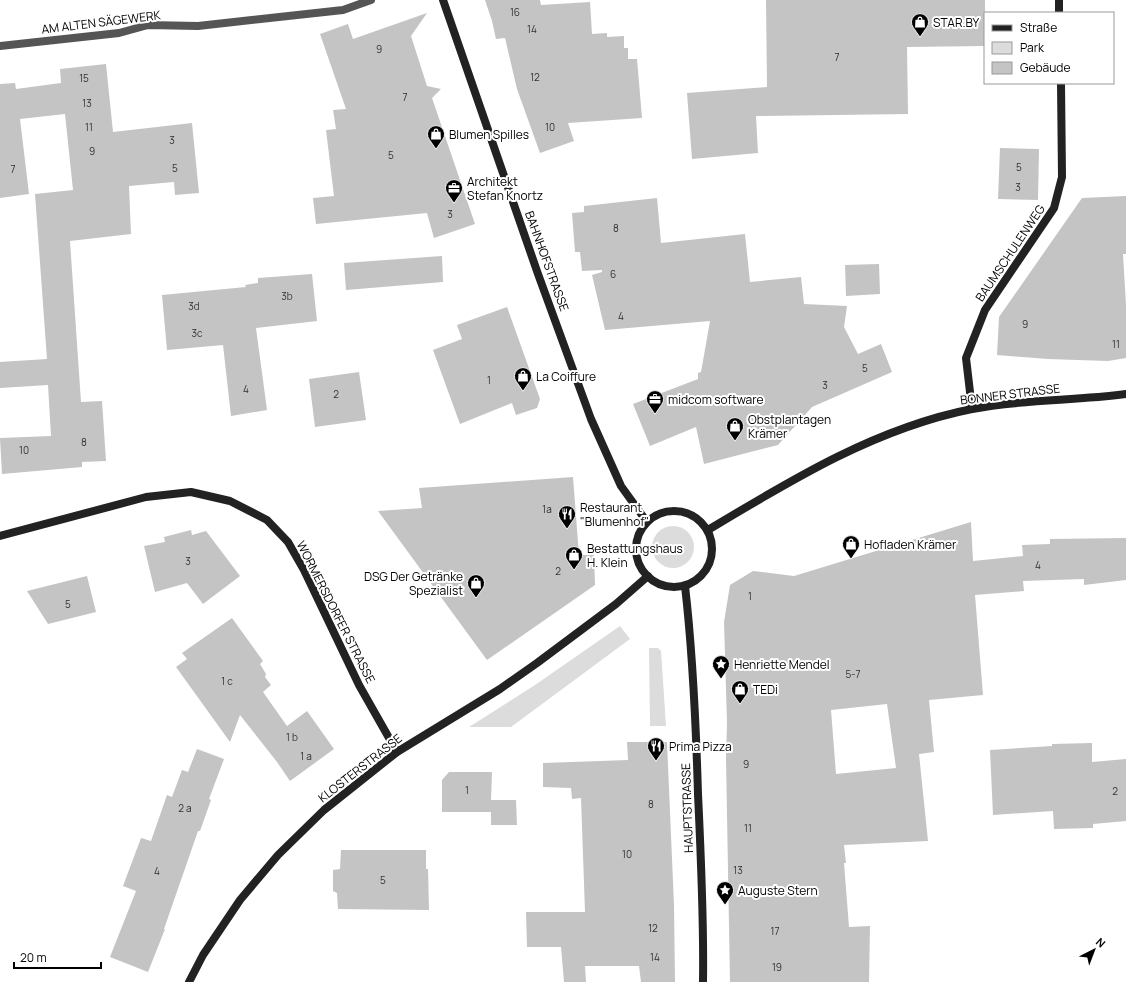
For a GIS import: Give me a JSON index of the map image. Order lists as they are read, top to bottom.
{
  "streets": {
    "main road": [
      "BAUMSCHULENWEG",
      "BAHNHOFSTRASSE",
      "BONNER STRASSE",
      "WORMERSDORFER STRASSE",
      "KLOSTERSTRASSE",
      "HAUPTSTRASSE"
    ],
    "street": ["AM ALTEN SÄGEWERK"]
  },
  "crossings": [
    ["BAUMSCHULENWEG", "BONNER STRASSE"],
    ["BAHNHOFSTRASSE", "BONNER STRASSE"],
    ["BAHNHOFSTRASSE", "KLOSTERSTRASSE"],
    ["BAHNHOFSTRASSE", "HAUPTSTRASSE"],
    ["BONNER STRASSE", "KLOSTERSTRASSE"],
    ["BONNER STRASSE", "HAUPTSTRASSE"],
    ["WORMERSDORFER STRASSE", "KLOSTERSTRASSE"],
    ["KLOSTERSTRASSE", "HAUPTSTRASSE"]
  ],
  "places": {
    "shop": [
      "STAR.BY",
      "Blumen Spilles",
      "La Coiffure",
      "Obstplantagen Krämer",
      "Hofladen Krämer",
      "Bestattungshaus H. Klein",
      "DSG Der Getränke Spezialist",
      "TEDi"
    ],
    "office": ["Architekt Stefan Knortz", "midcom software"],
    "restaurant": ["Restaurant \"Blumenhof\"", "Prima Pizza"],
    "place": ["Henriette Mendel", "Auguste Stern"]
  },
  "house_numbers": [
    "16",
    "14",
    "9",
    "7",
    "12",
    "15",
    "7",
    "13",
    "11",
    "10",
    "3",
    "9",
    "5",
    "5",
    "5",
    "7",
    "3",
    "3",
    "8",
    "6",
    "3b",
    "3d",
    "4",
    "9",
    "3c",
    "11",
    "5",
    "1",
    "3",
    "4",
    "2",
    "8",
    "10",
    "1a",
    "3",
    "4",
    "2",
    "1",
    "5",
    "5-7",
    "1 c",
    "1 b",
    "1 a",
    "9",
    "1",
    "2",
    "8",
    "2 a",
    "11",
    "10",
    "13",
    "4",
    "5",
    "12",
    "17",
    "14",
    "19"
  ],
  "legend": ["Straße", "Park", "Gebäude"],
  "scale_bar": "20 m",
  "north": "top right"
}
